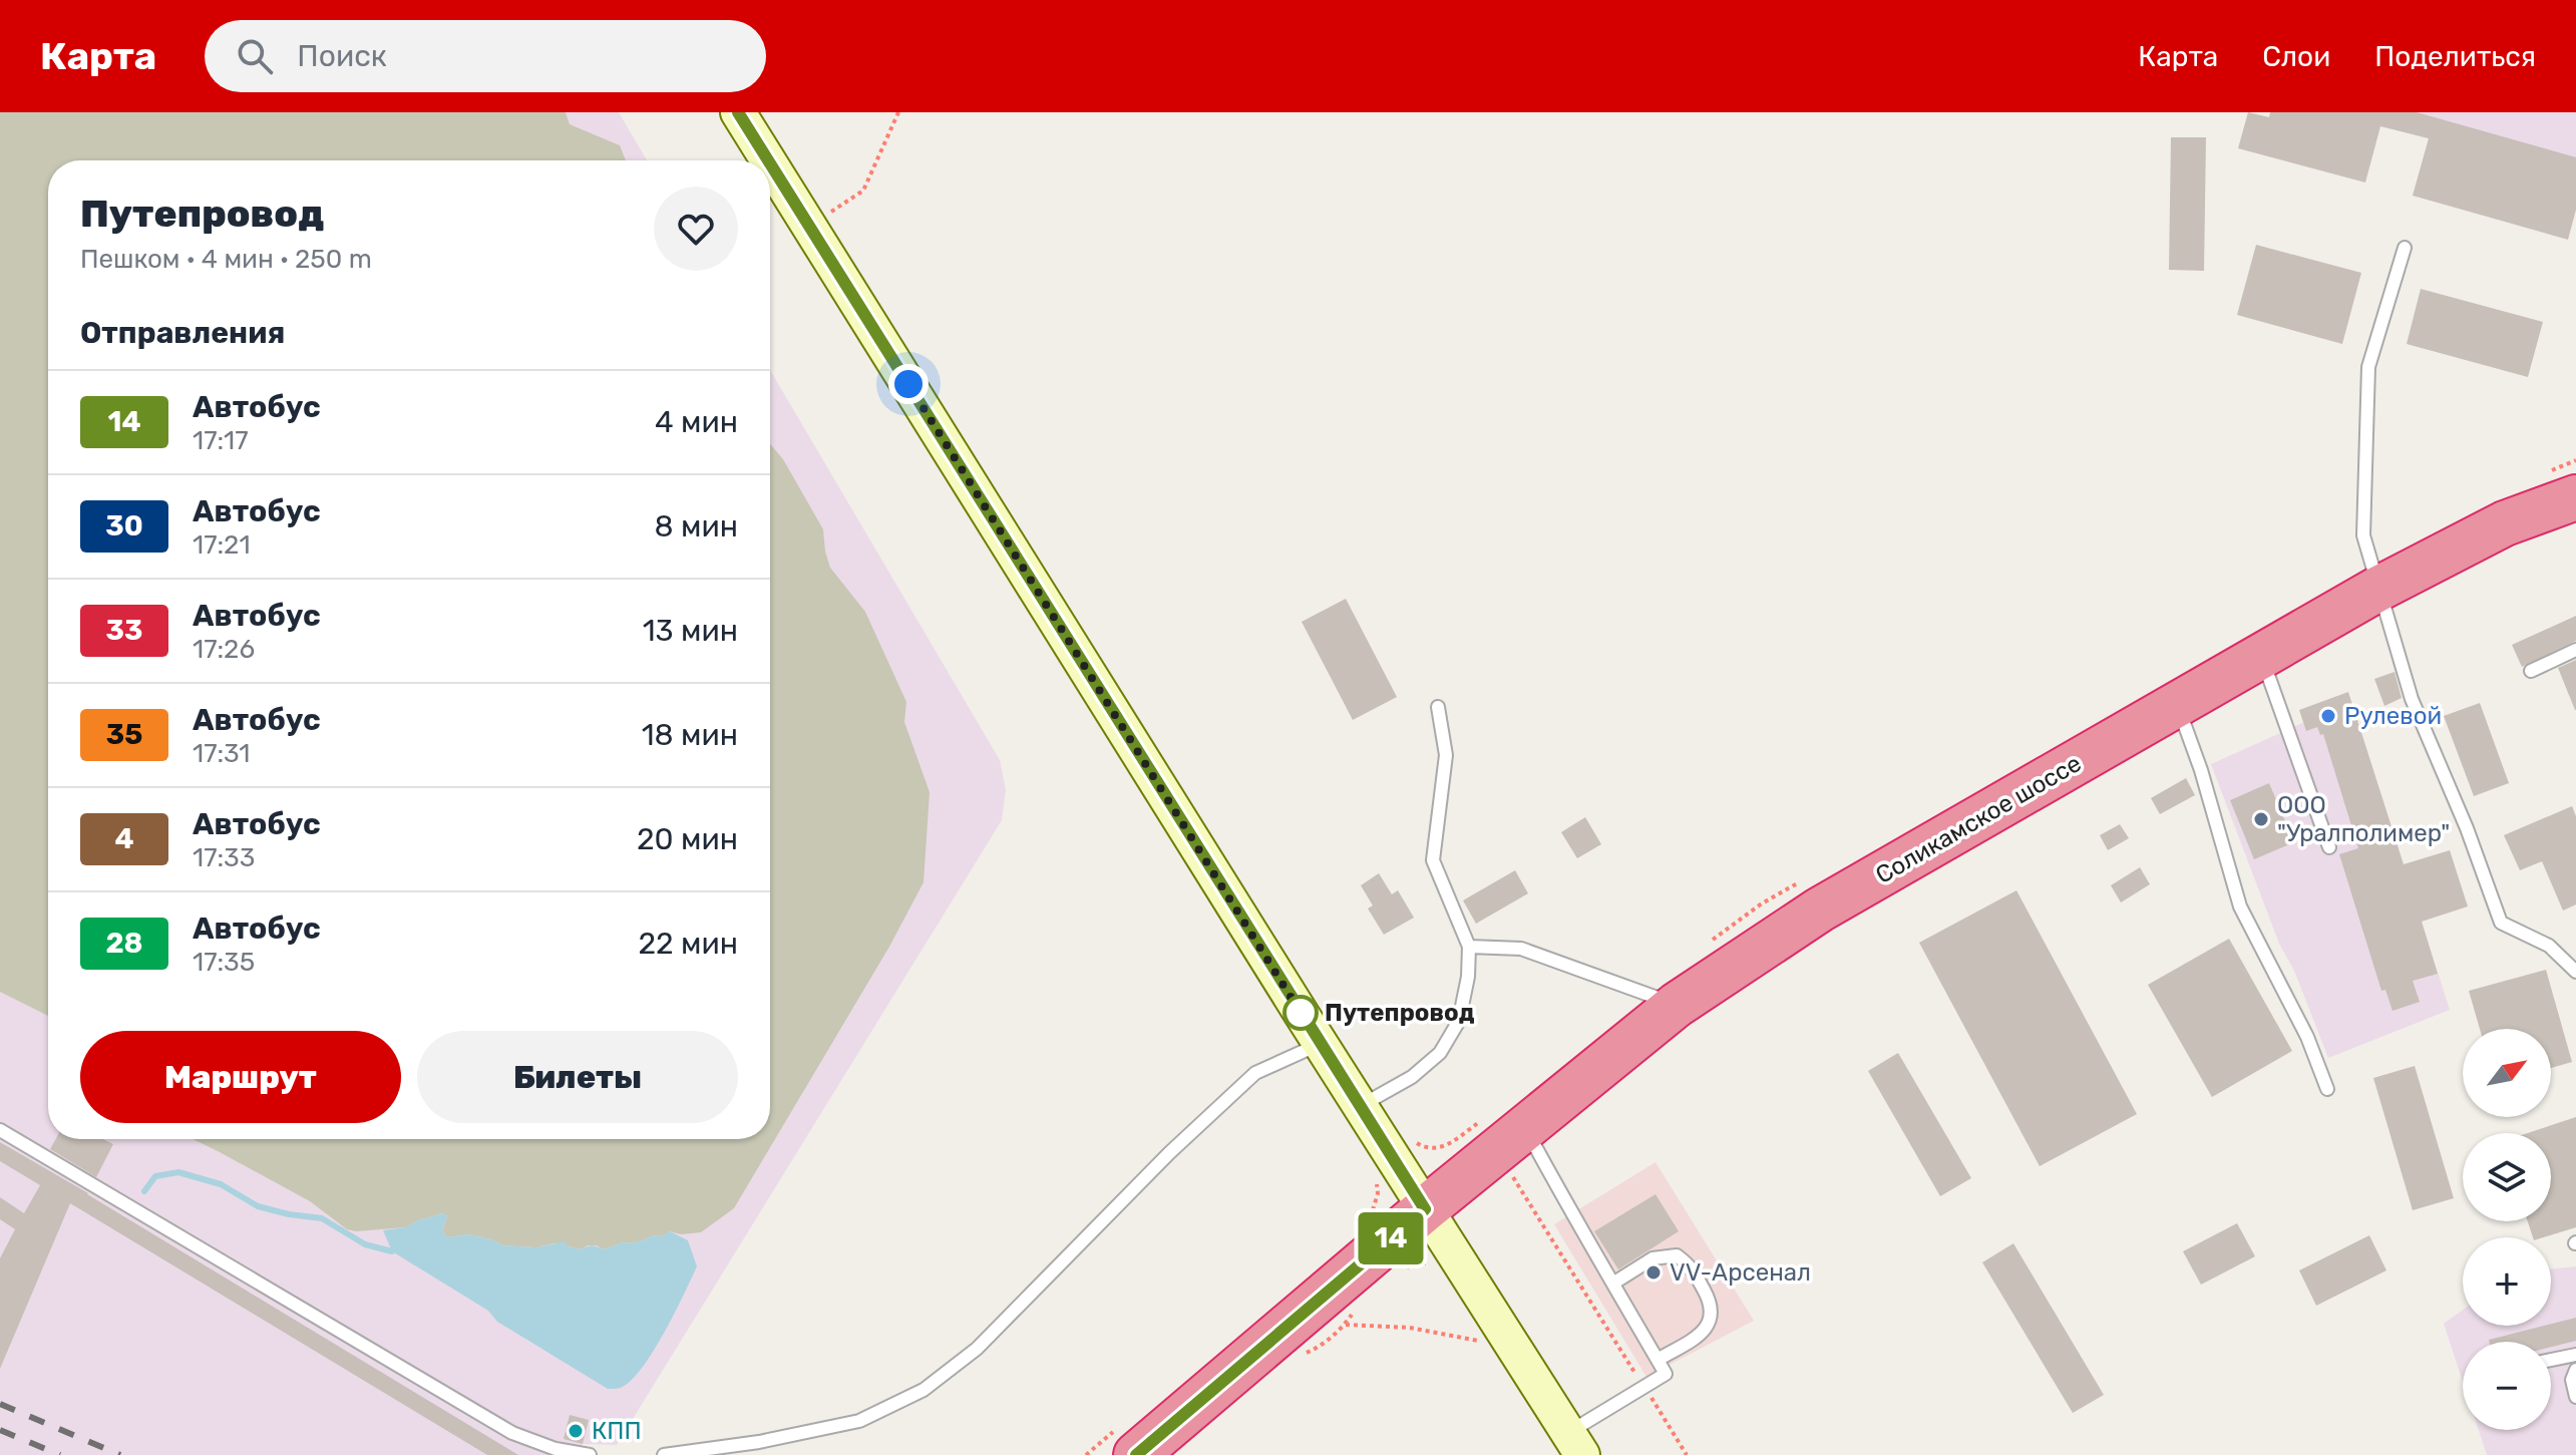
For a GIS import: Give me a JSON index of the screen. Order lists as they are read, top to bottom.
{
  "streets": {
    "highway": ["Соликамское шоссе"]
  },
  "places": [
    "Рулевой",
    "OOO \"Уралполимер\"",
    "Путепровод",
    "VV-Арсенал",
    "КПП"
  ],
  "lines": ["bus line 14"],
  "north": "top right",
  "page": {
    "header": "Карта",
    "search": "Поиск",
    "nav": ["Карта", "Слои", "Поделиться"],
    "on_map": "14",
    "heading": [
      ["Путепровод", "Пешком · 4 мин · 250 m"],
      "Отправления"
    ],
    "list": [
      {
        "mark": "14",
        "name": "Автобус",
        "note": "17:17",
        "value": "4 мин"
      },
      {
        "mark": "30",
        "name": "Автобус",
        "note": "17:21",
        "value": "8 мин"
      },
      {
        "mark": "33",
        "name": "Автобус",
        "note": "17:26",
        "value": "13 мин"
      },
      {
        "mark": "35",
        "name": "Автобус",
        "note": "17:31",
        "value": "18 мин"
      },
      {
        "mark": "4",
        "name": "Автобус",
        "note": "17:33",
        "value": "20 мин"
      },
      {
        "mark": "28",
        "name": "Автобус",
        "note": "17:35",
        "value": "22 мин"
      }
    ],
    "buttons": ["Маршрут", "Билеты"],
    "map_buttons": ["+", "−"]
  }
}
